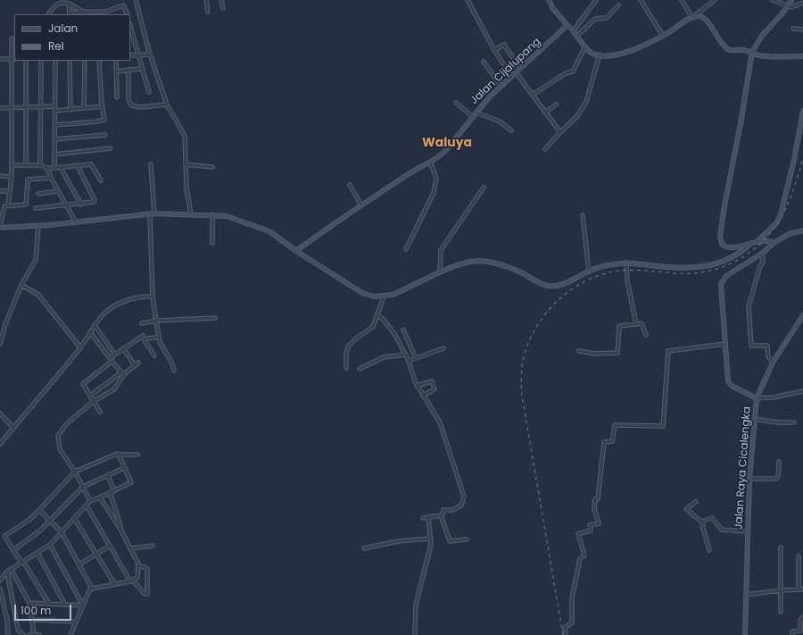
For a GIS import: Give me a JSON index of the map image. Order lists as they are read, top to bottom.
{
  "streets": {
    "street": ["Jalan Cijalupang", "Jalan Raya Cicalengka"]
  },
  "districts": ["Waluya"],
  "legend": ["Jalan", "Rel"],
  "scale_bar": "100 m"
}
